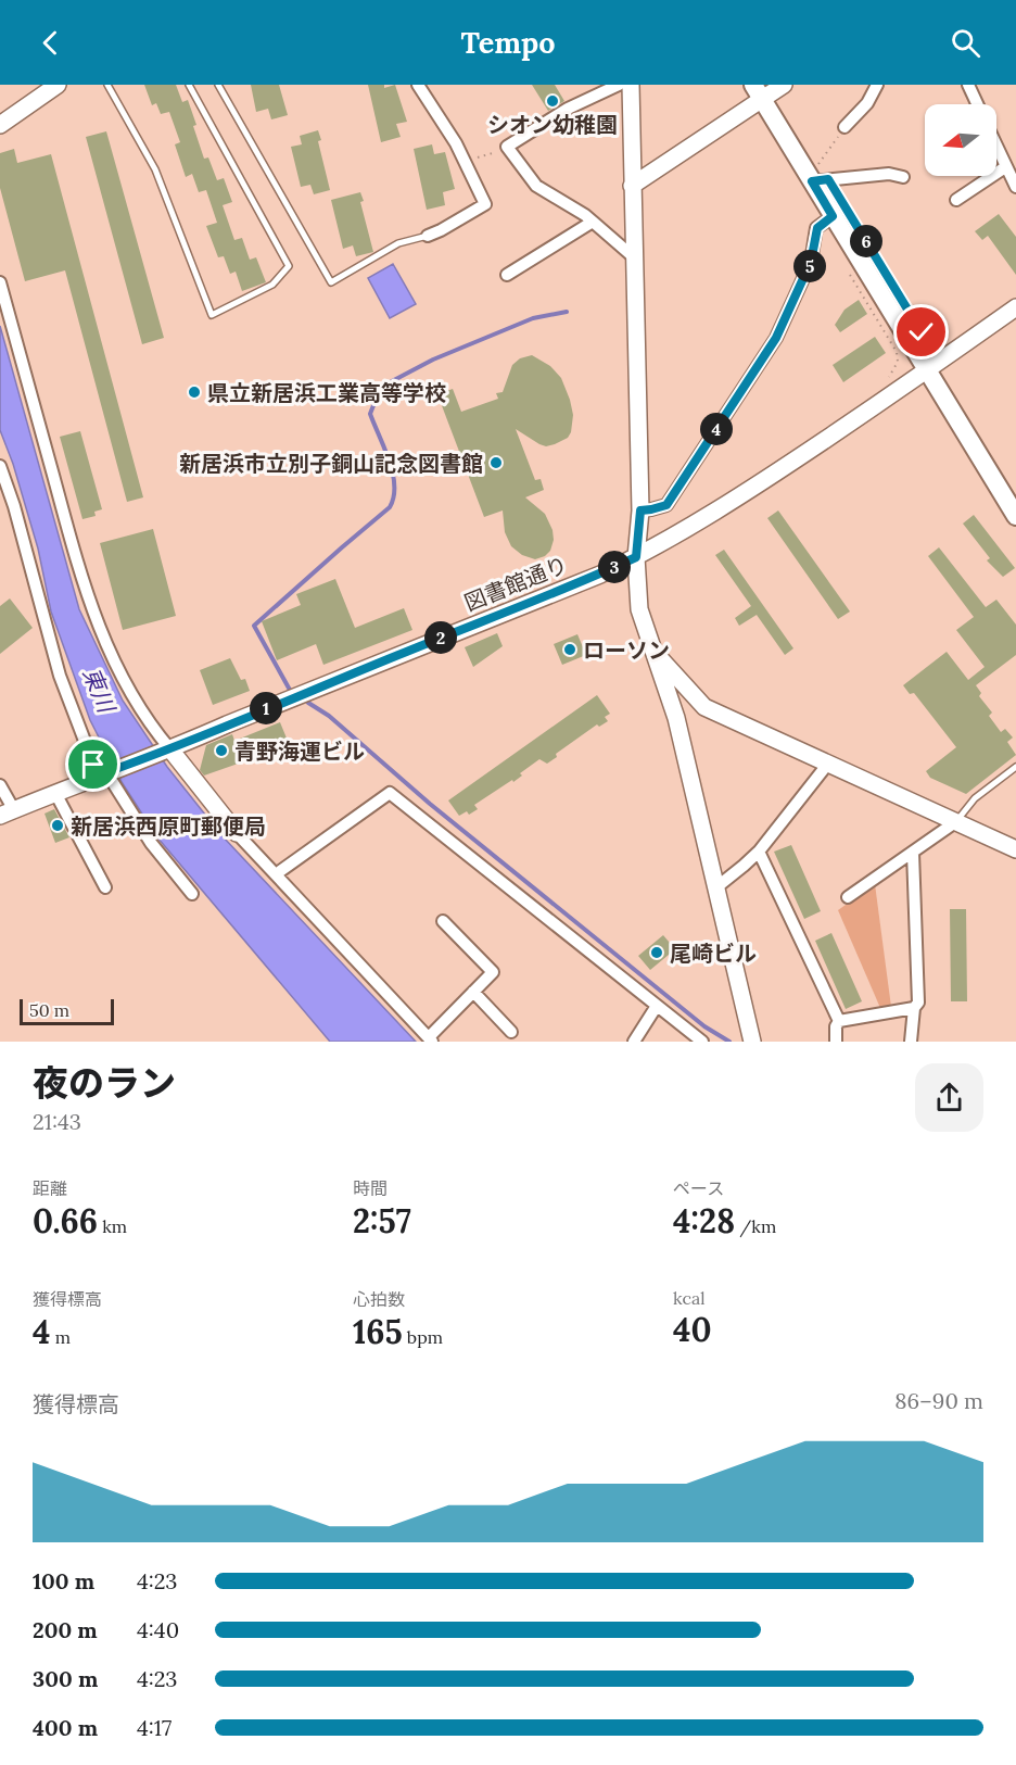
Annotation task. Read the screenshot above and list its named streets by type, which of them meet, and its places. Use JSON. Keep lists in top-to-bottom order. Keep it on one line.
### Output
{"streets":{"street":["図書館通り"]},"water":["東川"],"places":["シオン幼稚園","県立新居浜工業高等学校","新居浜市立別子銅山記念図書館","ローソン","青野海運ビル","新居浜西原町郵便局","尾崎ビル"],"scale_bar":"50 m","north":"left","page":{"header":"Tempo","pins":["6","5","4","3","2","1"],"scale":"50 m","heading":["夜のラン","21:43"],"stats":[["距離","0.66 km"],["時間","2:57"],["ペース","4:28 /km"],["獲得標高","4 m"],["心拍数","165 bpm"],["kcal","40"]],"chart":["獲得標高","86–90 m"],"list":[{"name":"100 m","note":"4:23"},{"name":"200 m","note":"4:40"},{"name":"300 m","note":"4:23"},{"name":"400 m","note":"4:17"}]}}
